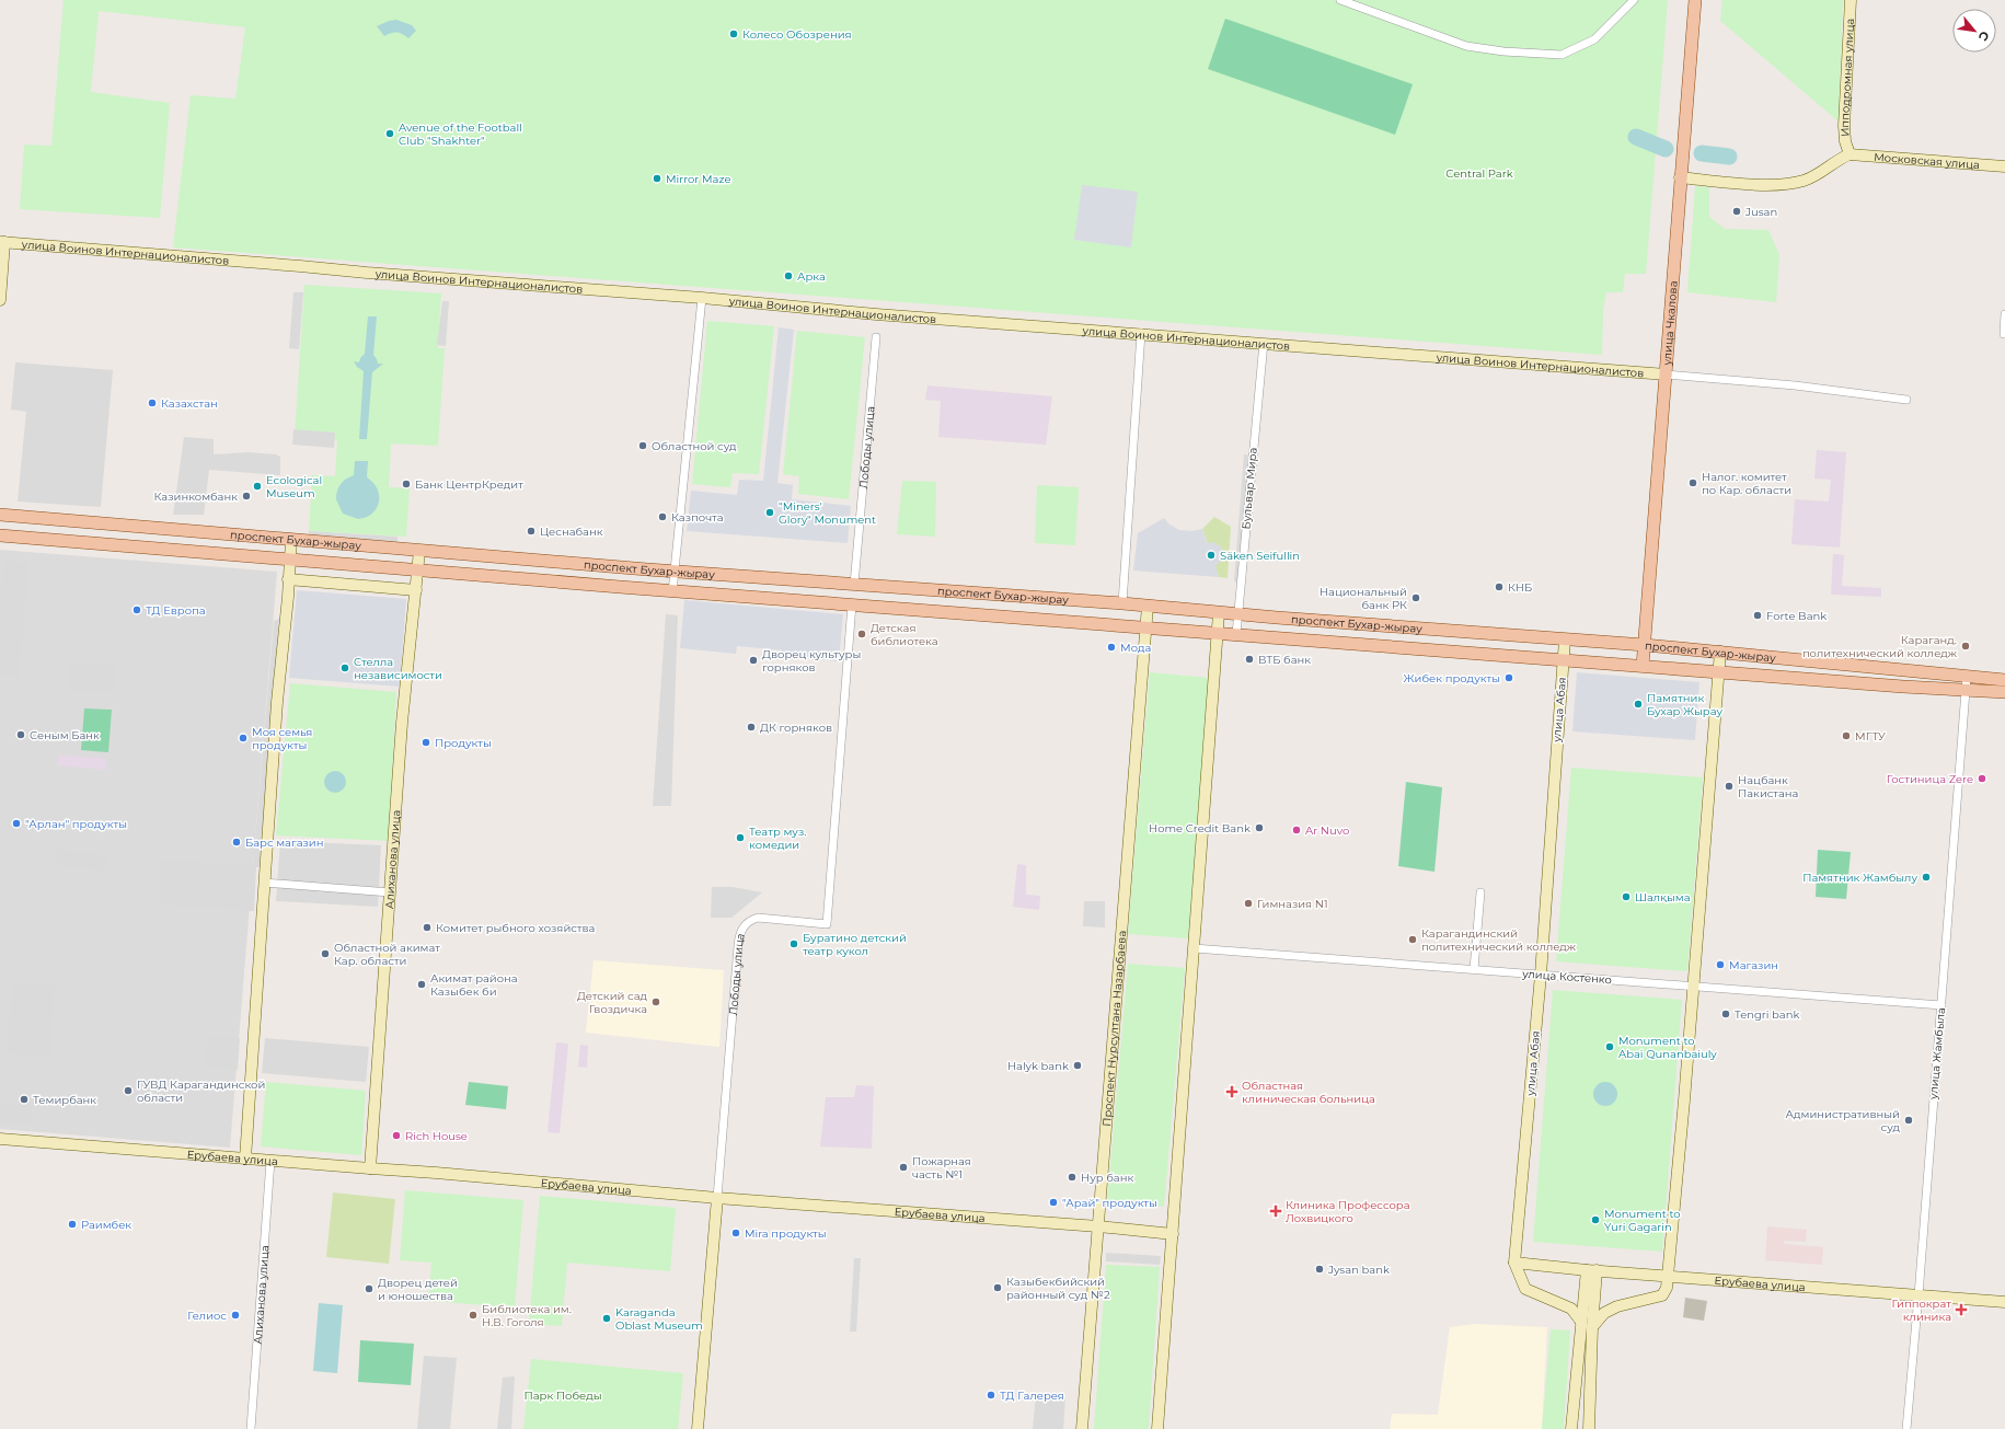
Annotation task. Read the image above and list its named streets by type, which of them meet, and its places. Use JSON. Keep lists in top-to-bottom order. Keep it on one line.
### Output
{"streets":{"main road":["Ипподромная улица","Московская улица","улица Воинов Интернационалистов","улица Чкалова","Лободы улица","проспект Бухар-жырау","улица Абая","Алиханова улица","Проспект Нурсултана Назарбаева","Ерубаева улица"],"street":["Бульвар Мира","улица Костенко","улица Жамбыла"]},"crossings":[["Ипподромная улица","Московская улица"],["улица Воинов Интернационалистов","улица Чкалова"],["улица Воинов Интернационалистов","Бульвар Мира"],["улица Чкалова","проспект Бухар-жырау"],["Лободы улица","проспект Бухар-жырау"],["Лободы улица","Ерубаева улица"],["Бульвар Мира","проспект Бухар-жырау"],["проспект Бухар-жырау","улица Абая"],["проспект Бухар-жырау","Алиханова улица"],["проспект Бухар-жырау","Проспект Нурсултана Назарбаева"],["проспект Бухар-жырау","улица Жамбыла"],["улица Абая","улица Костенко"],["улица Абая","Ерубаева улица"],["Алиханова улица","Ерубаева улица"],["улица Костенко","улица Жамбыла"],["Проспект Нурсултана Назарбаева","Ерубаева улица"],["улица Жамбыла","Ерубаева улица"]],"parks":["Central Park","Парк Победы"],"places":{"other":["Колесо Обозрения","Avenue of the Football Club \"Shakhter\"","Mirror Maze","Jusan","Арка","Казахстан","Областной суд","Налог. комитет по Кар. области","Банк ЦентрКредит","Ecological Museum","Казинкомбанк","\"Miners' Glory\" Monument","Казпочта","Цеснабанк","Säken Seifullin","КНБ","Национальный банк РК","ТД Европа","Forte Bank","Детская библиотека","Караганд. политехнический колледж","Мода","ВТБ банк","Дворец культуры горняков","Стелла независимости","Жибек продукты","Памятник Бухар Жырау","ДК горняков","Сеным Банк","МГТУ","Моя семья продукты","Продукты","Гостиница Zere","Нацбанк Пакистана","\"Арлан\" продукты","Home Credit Bank","Ar Nuvo","Театр муз. комедии","Барс магазин","Памятник Жамбылу","Шалқыма","Гимназия N1","Комитет рыбного хозяйства","Карагандинский политехнический колледж","Буратино детский театр кукол","Областной акимат Кар. области","Магазин","Акимат района Казыбек би","Детский сад Гвоздичка","Tengri bank","Monument to Abai Qunanbaiuly","Halyk bank","ГУВД Карагандинской области","Темирбанк","Административный суд","Rich House","Пожарная часть №1","Нур банк","\"Арай\" продукты","Monument to Yuri Gagarin","Раимбек","Mira продукты","Jysan bank","Казыбекбийский районный суд №2","Дворец детей и юношества","Гелиос","Библиотека им. Н.В. Гоголя","Karaganda Oblast Museum","ТД Галерея"],"health":["Областная клиническая больница","Клиника Профессора Лохвицкого","Гиппократ клиника"]},"north":"bottom right"}
